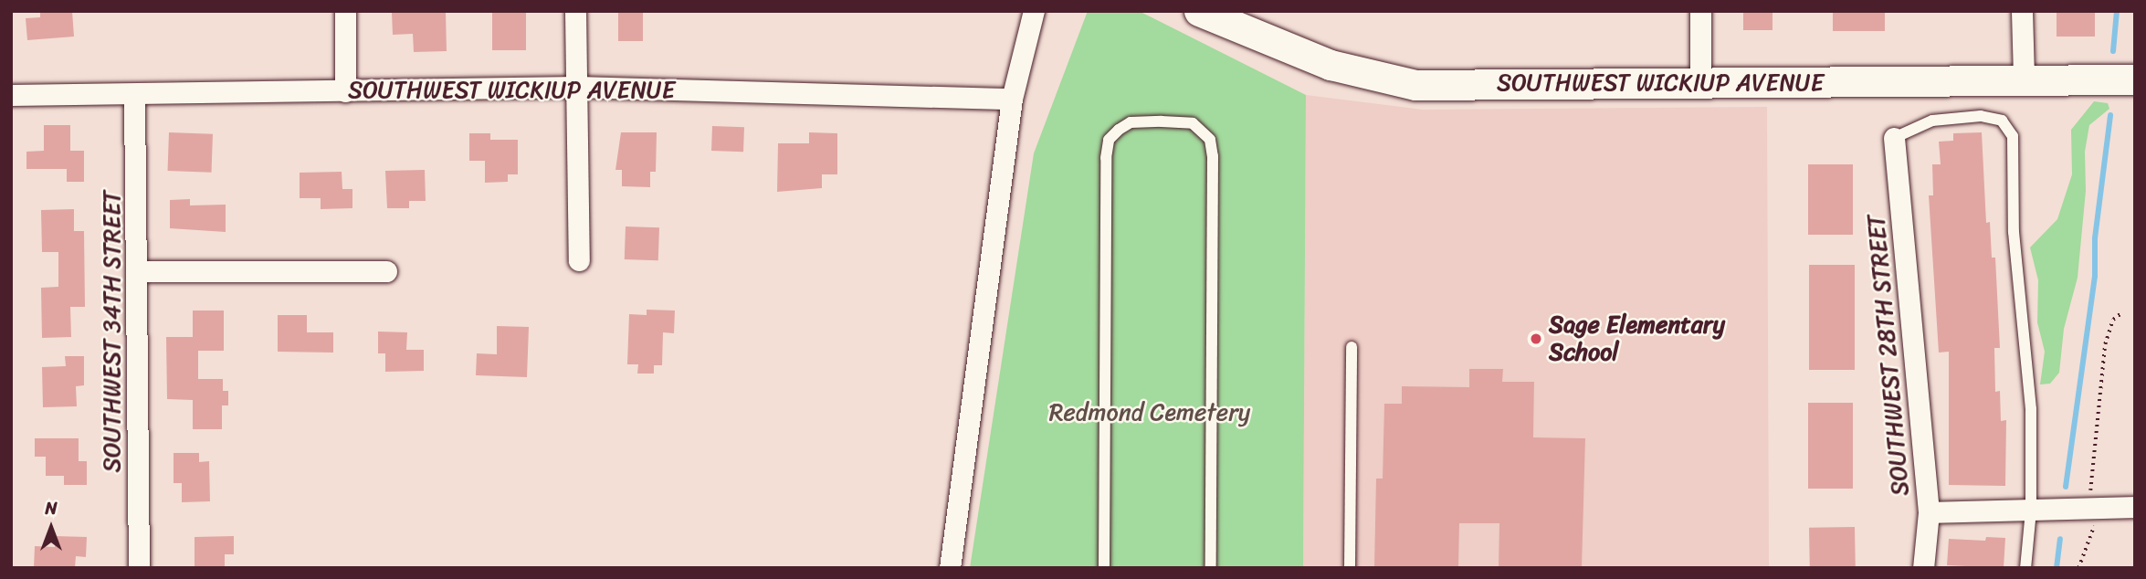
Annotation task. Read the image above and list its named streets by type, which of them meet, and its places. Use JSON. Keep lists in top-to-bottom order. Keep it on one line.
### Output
{"streets":{"street":["SOUTHWEST WICKIUP AVENUE","SOUTHWEST 34TH STREET","SOUTHWEST 28TH STREET"]},"crossings":[["SOUTHWEST WICKIUP AVENUE","SOUTHWEST 34TH STREET"]],"parks":["Redmond Cemetery"],"places":["Sage Elementary School"],"north":"top"}
